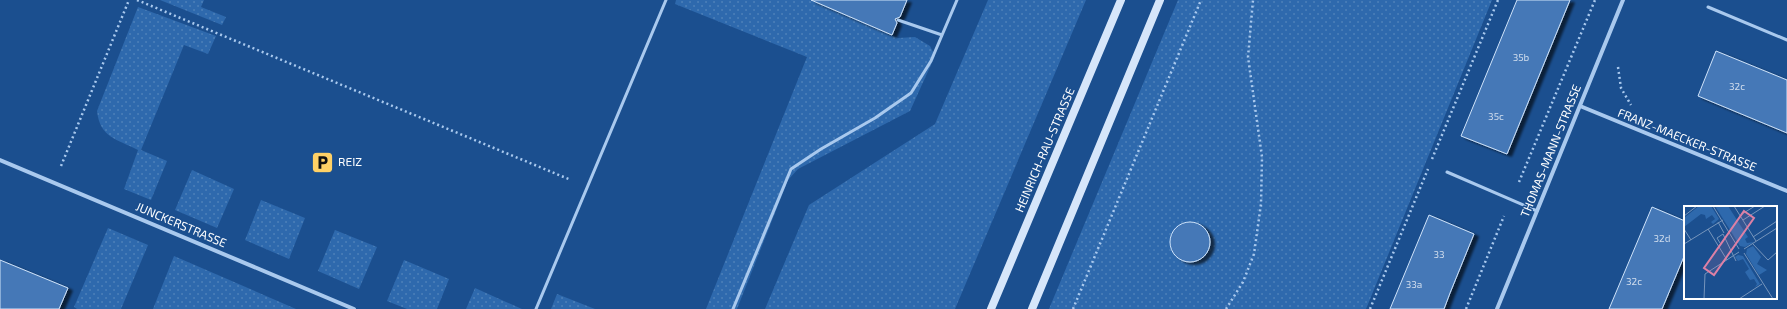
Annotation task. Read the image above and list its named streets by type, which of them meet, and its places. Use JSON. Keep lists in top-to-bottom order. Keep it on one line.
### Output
{"streets":{"main road":["HEINRICH-RAU-STRASSE"],"street":["FRANZ-MAECKER-STRASSE","THOMAS-MANN-STRASSE","JUNCKERSTRASSE"]},"crossings":[["FRANZ-MAECKER-STRASSE","THOMAS-MANN-STRASSE"]],"places":{"parking":["REIZ"]},"house_numbers":["35b","32c","35c","32d","33","32c","33a"]}
